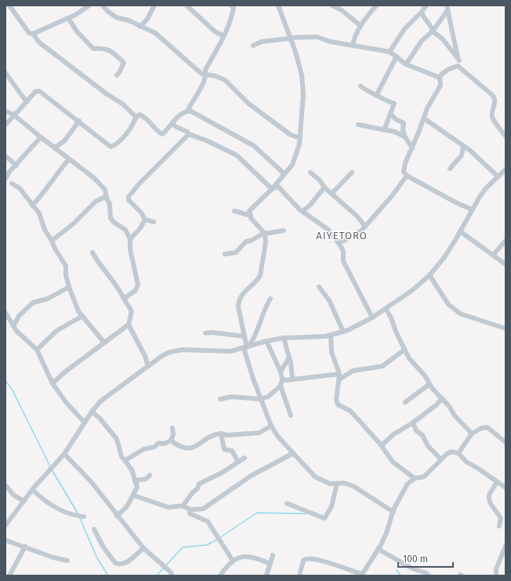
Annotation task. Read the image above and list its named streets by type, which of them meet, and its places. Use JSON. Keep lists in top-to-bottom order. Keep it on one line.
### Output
{"districts":["AIYETORO"],"scale_bar":"100 m"}
